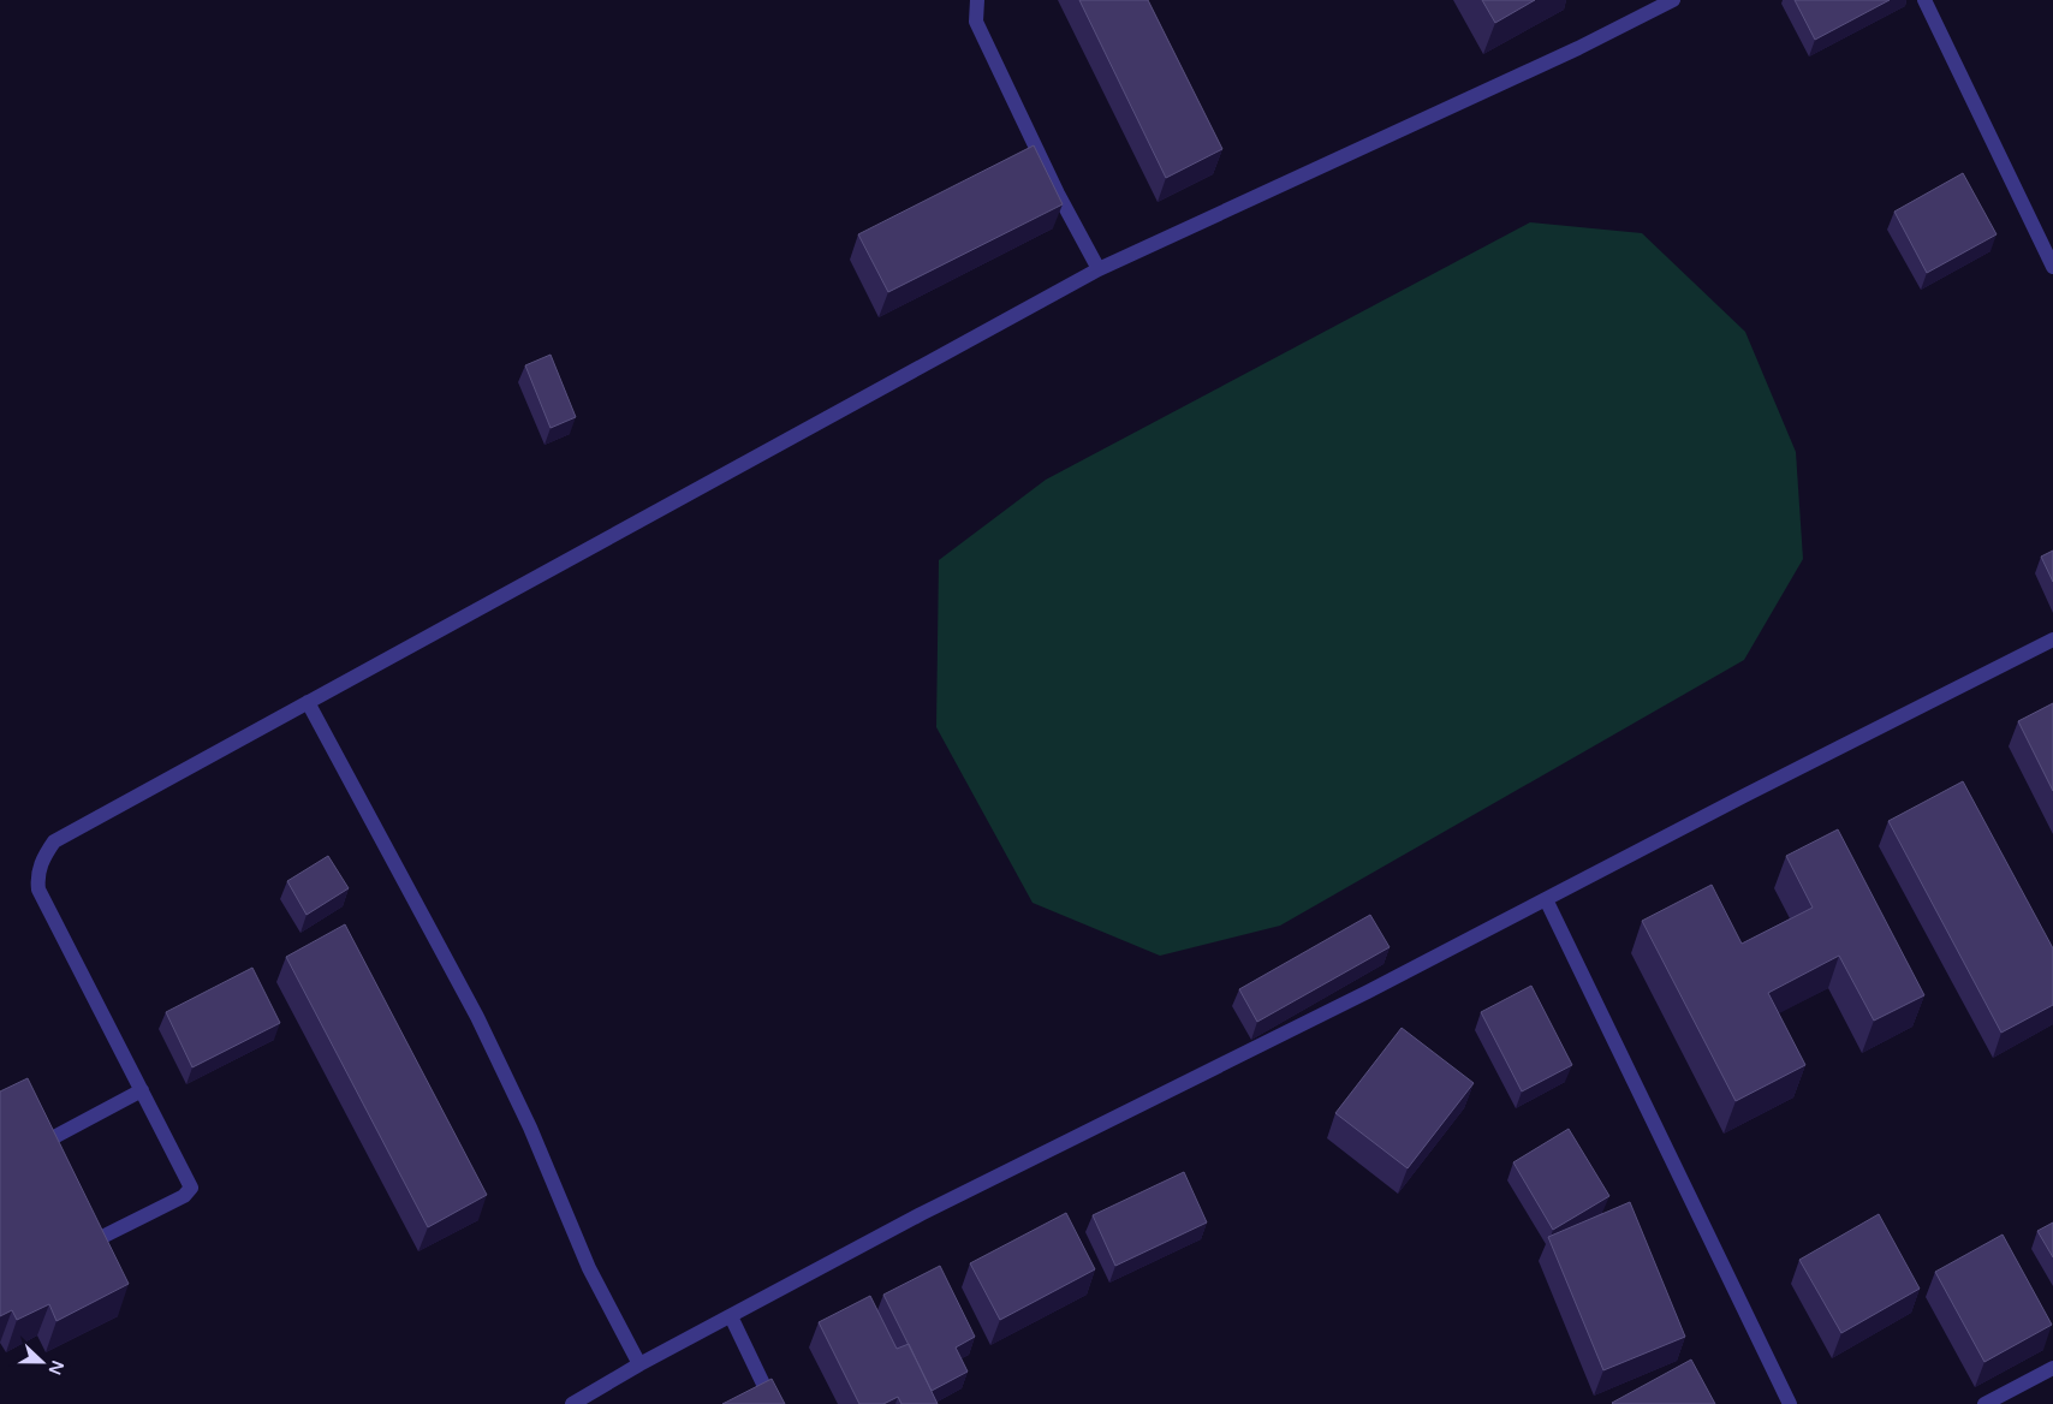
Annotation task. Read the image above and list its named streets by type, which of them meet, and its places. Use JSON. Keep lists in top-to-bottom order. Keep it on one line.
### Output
{"north":"right"}
